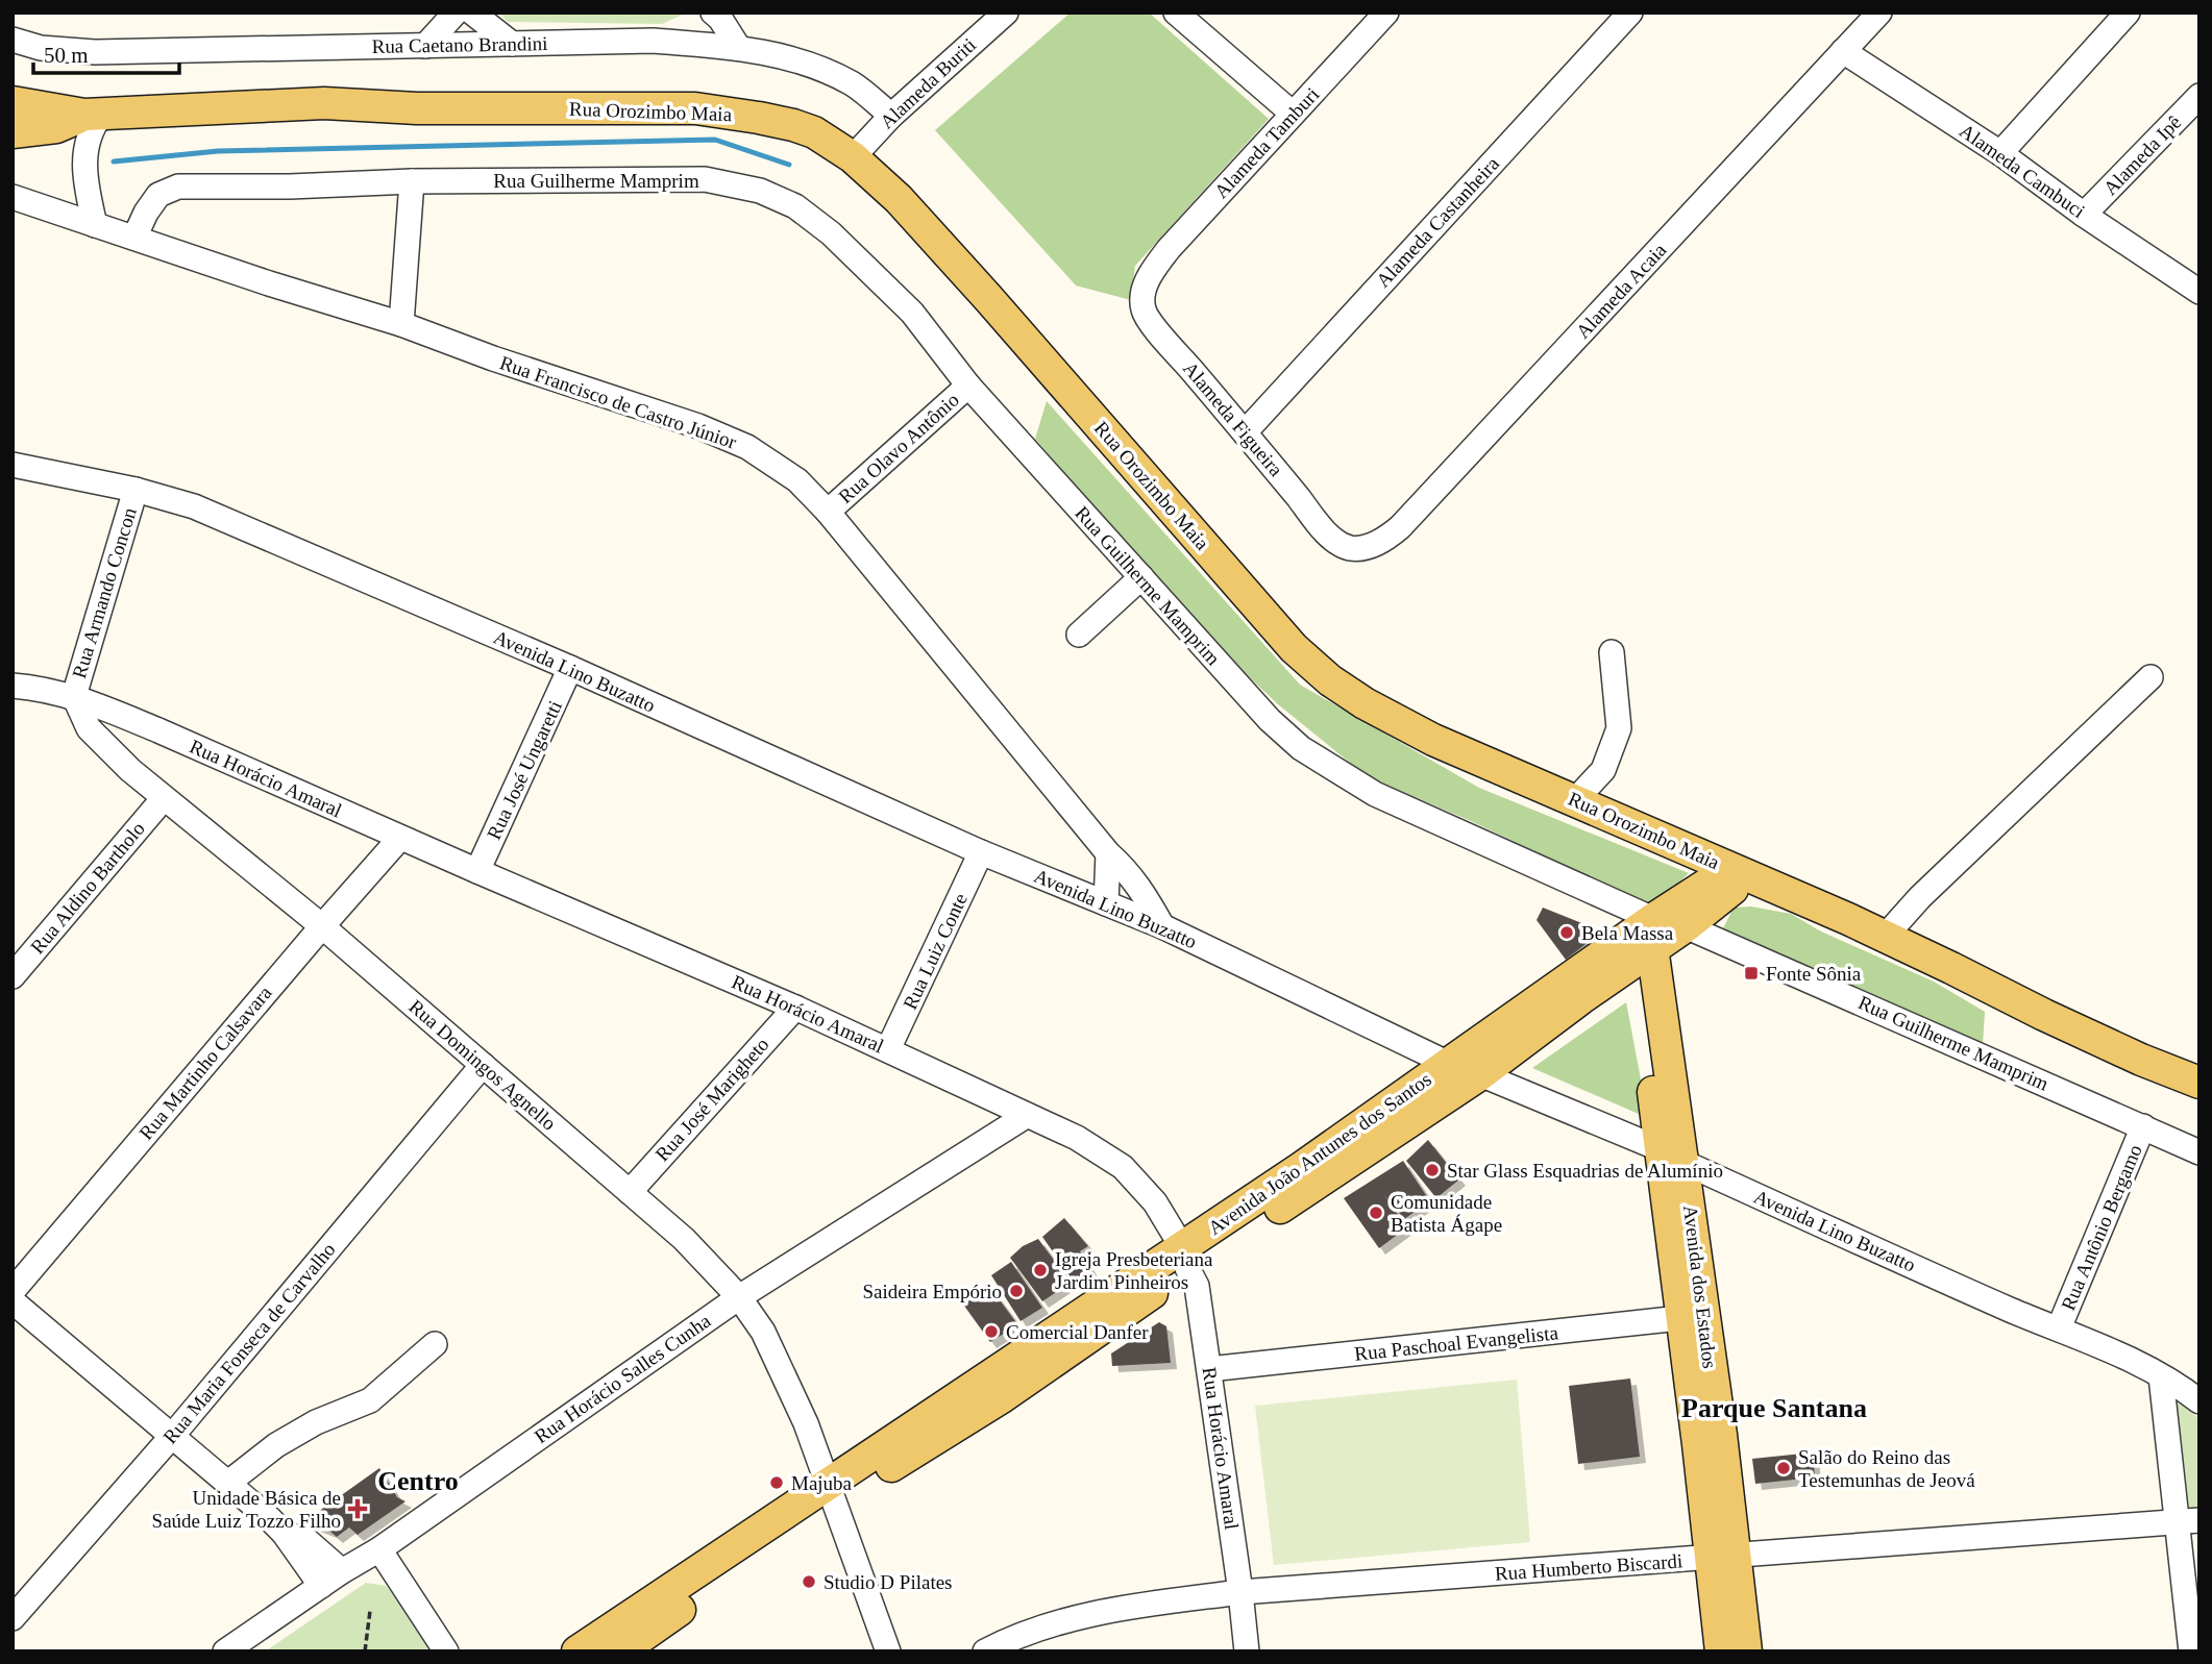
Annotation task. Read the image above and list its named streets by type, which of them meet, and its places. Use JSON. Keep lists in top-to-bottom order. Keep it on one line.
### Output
{"streets":{"main road":["Rua Orozimbo Maia","Avenida João Antunes dos Santos","Avenida dos Estados"],"street":["Rua Caetano Brandini","Alameda Buriti","Alameda Tamburi","Alameda Ipê","Alameda Cambuci","Rua Guilherme Mamprim","Alameda Castanheira","Alameda Acaia","Rua Francisco de Castro Júnior","Alameda Figueira","Rua Olavo Antônio","Rua Armando Concon","Avenida Lino Buzatto","Rua José Ungaretti","Rua Horácio Amaral","Rua Aldino Bartholo","Rua Luiz Conte","Rua Martinho Calsavara","Rua Domingos Agnello","Rua José Marigheto","Rua Antônio Bergamo","Rua Maria Fonseca de Carvalho","Rua Paschoal Evangelista","Rua Horácio Salles Cunha","Rua Humberto Biscardi"]},"crossings":[["Rua Caetano Brandini","Alameda Buriti"],["Alameda Buriti","Rua Orozimbo Maia"],["Rua Orozimbo Maia","Avenida João Antunes dos Santos"],["Alameda Tamburi","Alameda Figueira"],["Alameda Ipê","Alameda Cambuci"],["Alameda Cambuci","Alameda Acaia"],["Rua Guilherme Mamprim","Rua Francisco de Castro Júnior"],["Rua Guilherme Mamprim","Rua Olavo Antônio"],["Rua Guilherme Mamprim","Avenida João Antunes dos Santos"],["Rua Guilherme Mamprim","Rua Antônio Bergamo"],["Rua Guilherme Mamprim","Avenida dos Estados"],["Alameda Castanheira","Alameda Figueira"],["Alameda Acaia","Alameda Figueira"],["Rua Francisco de Castro Júnior","Rua Olavo Antônio"],["Rua Francisco de Castro Júnior","Avenida Lino Buzatto"],["Rua Armando Concon","Avenida Lino Buzatto"],["Rua Armando Concon","Rua Horácio Amaral"],["Rua Armando Concon","Rua Domingos Agnello"],["Avenida Lino Buzatto","Rua José Ungaretti"],["Avenida Lino Buzatto","Rua Luiz Conte"],["Avenida Lino Buzatto","Avenida João Antunes dos Santos"],["Avenida Lino Buzatto","Rua Antônio Bergamo"],["Avenida Lino Buzatto","Avenida dos Estados"],["Rua José Ungaretti","Rua Horácio Amaral"],["Rua Horácio Amaral","Rua Luiz Conte"],["Rua Horácio Amaral","Rua Martinho Calsavara"],["Rua Horácio Amaral","Rua Domingos Agnello"],["Rua Horácio Amaral","Rua José Marigheto"],["Rua Horácio Amaral","Avenida João Antunes dos Santos"],["Rua Horácio Amaral","Rua Paschoal Evangelista"],["Rua Horácio Amaral","Rua Horácio Salles Cunha"],["Rua Horácio Amaral","Rua Humberto Biscardi"],["Rua Aldino Bartholo","Rua Domingos Agnello"],["Rua Martinho Calsavara","Rua Domingos Agnello"],["Rua Domingos Agnello","Rua José Marigheto"],["Rua Domingos Agnello","Avenida João Antunes dos Santos"],["Rua Domingos Agnello","Rua Maria Fonseca de Carvalho"],["Rua Domingos Agnello","Rua Horácio Salles Cunha"],["Avenida João Antunes dos Santos","Avenida dos Estados"],["Avenida dos Estados","Rua Paschoal Evangelista"],["Avenida dos Estados","Rua Humberto Biscardi"]],"districts":["Parque Santana","Centro"],"places":{"other":["Bela Massa","Star Glass Esquadrias de Alumínio","Comunidade Batista Ágape","Igreja Presbeteriana Jardim Pinheiros","Saideira Empório","Comercial Danfer","Salão do Reino das Testemunhas de Jeová","Majuba","Studio D Pilates"],"transit":["Fonte Sônia"],"health":["Unidade Básica de Saúde Luiz Tozzo Filho"]},"scale_bar":"50 m"}
